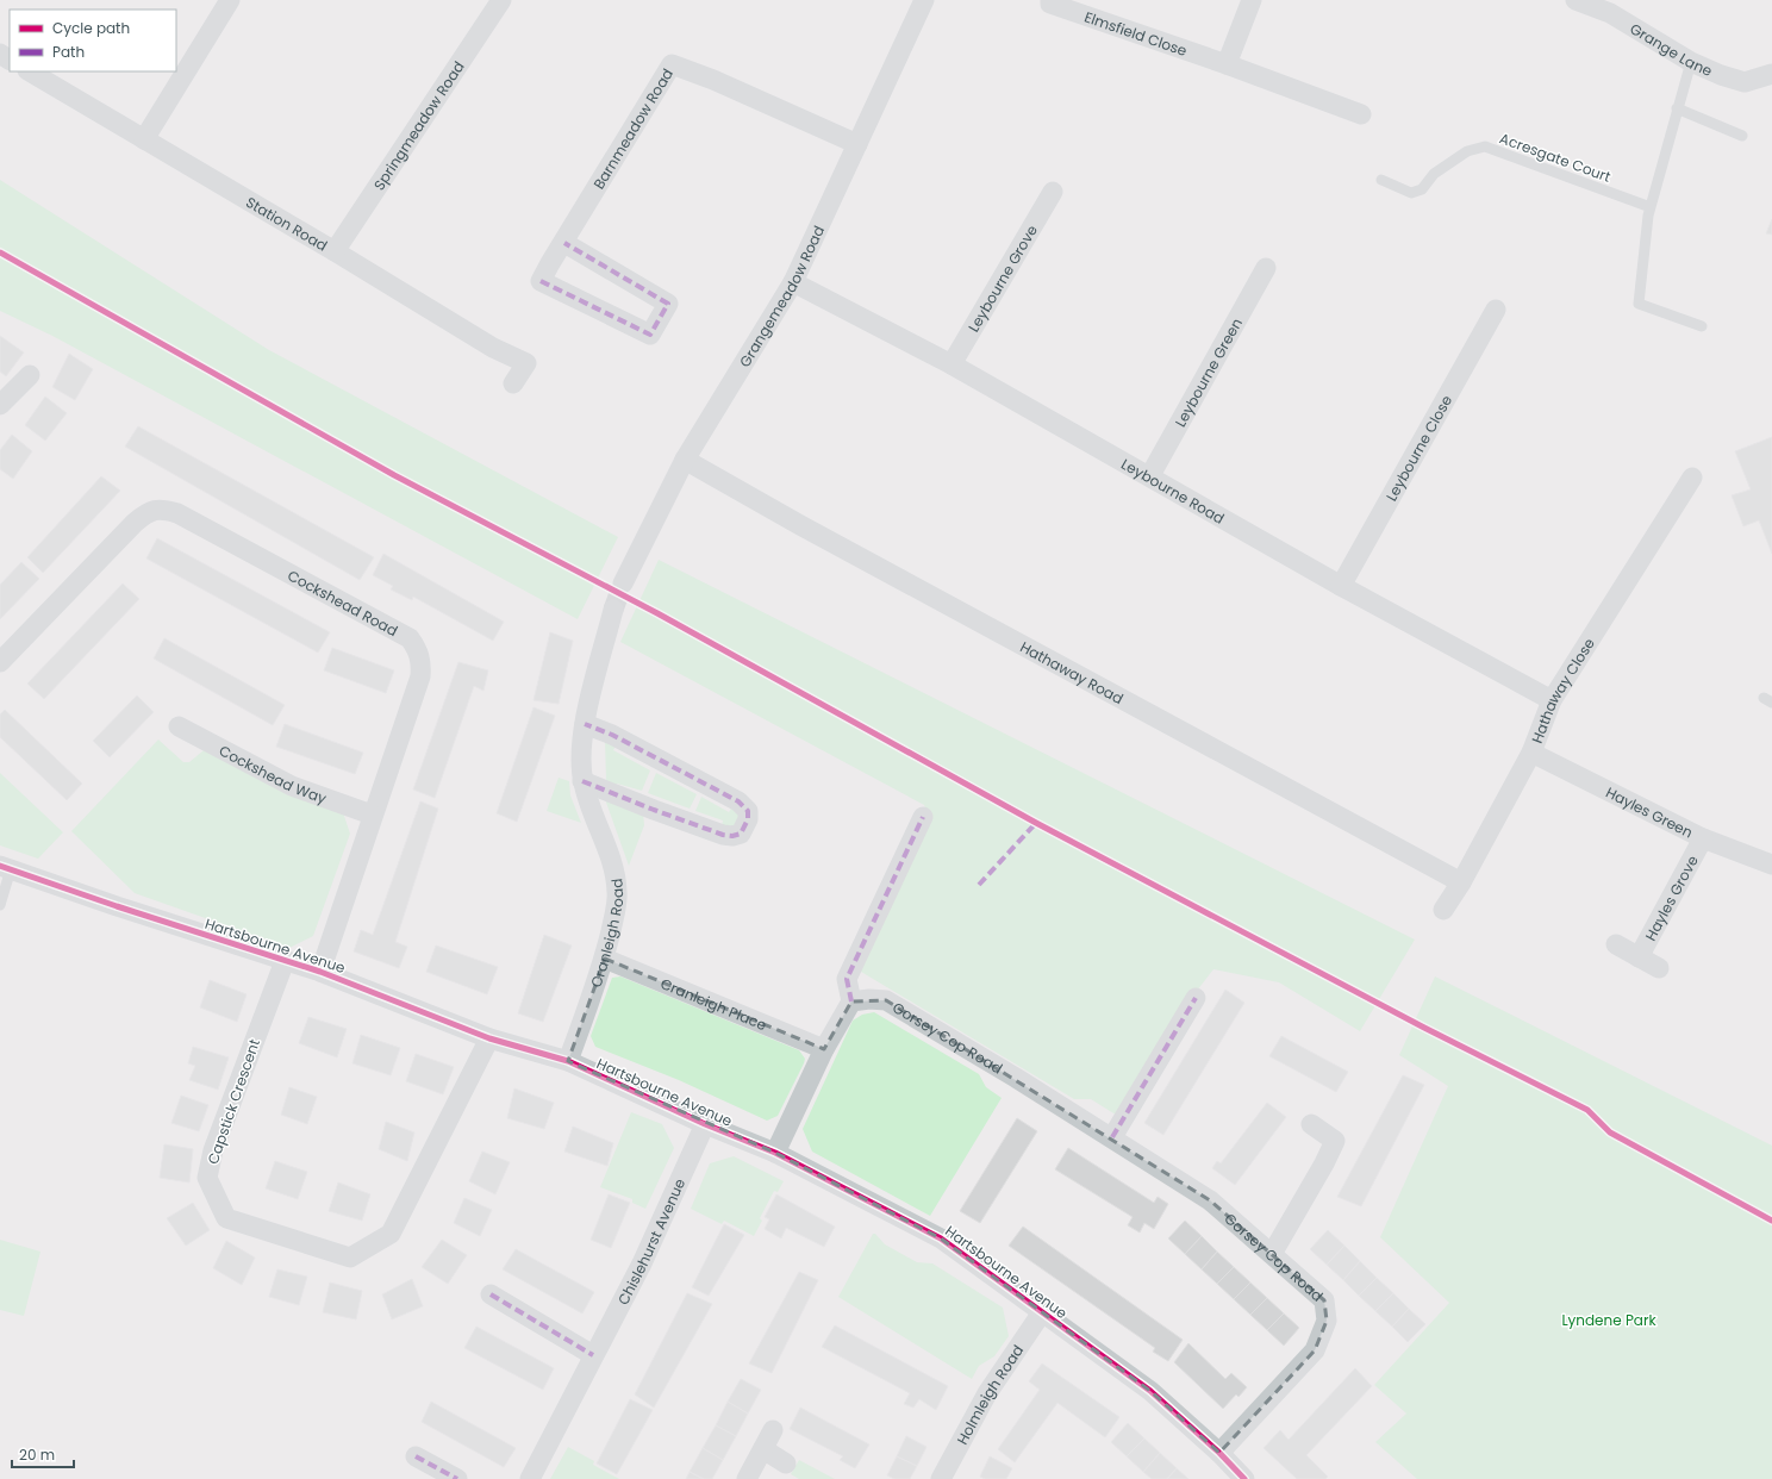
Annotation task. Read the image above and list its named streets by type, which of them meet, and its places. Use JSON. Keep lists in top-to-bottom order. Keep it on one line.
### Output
{"streets":{"street":["Elmsfield Close","Grange Lane","Springmeadow Road","Barnmeadow Road","Station Road","Leybourne Grove","Grangemeadow Road","Leybourne Green","Leybourne Close","Leybourne Road","Cockshead Road","Hathaway Road","Hathaway Close","Cockshead Way","Hayles Green","Hayles Grove","Cranleigh Road","Hartsbourne Avenue","Cranleigh Place","Gorsey Cop Road","Capstick Crescent","Chislehurst Avenue","Holmleigh Road"],"lane":["Acresgate Court"]},"crossings":[["Springmeadow Road","Station Road"],["Barnmeadow Road","Grangemeadow Road"],["Leybourne Grove","Leybourne Road"],["Grangemeadow Road","Leybourne Road"],["Grangemeadow Road","Hathaway Road"],["Leybourne Green","Leybourne Road"],["Leybourne Close","Leybourne Road"],["Leybourne Road","Hathaway Close"],["Cockshead Road","Cockshead Way"],["Cockshead Road","Hartsbourne Avenue"],["Hathaway Road","Hathaway Close"],["Hathaway Close","Hayles Green"],["Hayles Green","Hayles Grove"],["Cranleigh Road","Hartsbourne Avenue"],["Cranleigh Road","Cranleigh Place"],["Hartsbourne Avenue","Gorsey Cop Road"],["Hartsbourne Avenue","Capstick Crescent"],["Hartsbourne Avenue","Chislehurst Avenue"],["Hartsbourne Avenue","Holmleigh Road"]],"parks":["Lyndene Park"],"legend":["Cycle path","Path"],"scale_bar":"20 m"}
